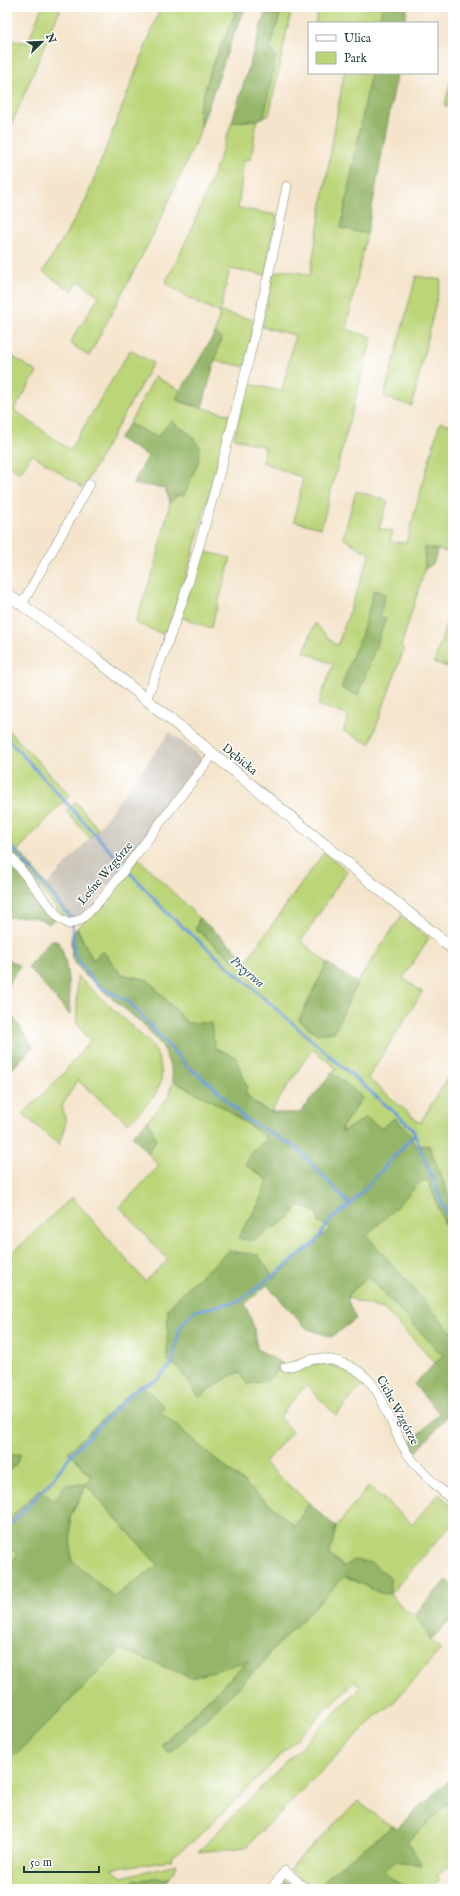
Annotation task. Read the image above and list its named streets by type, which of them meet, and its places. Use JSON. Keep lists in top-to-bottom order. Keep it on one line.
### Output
{"streets":{"street":["Dębicka","Leśne Wzgórze","Ciche Wzgórze"]},"crossings":[["Dębicka","Leśne Wzgórze"]],"water":["Przyrwa"],"legend":["Ulica","Park"],"scale_bar":"50 m","north":"top right"}
